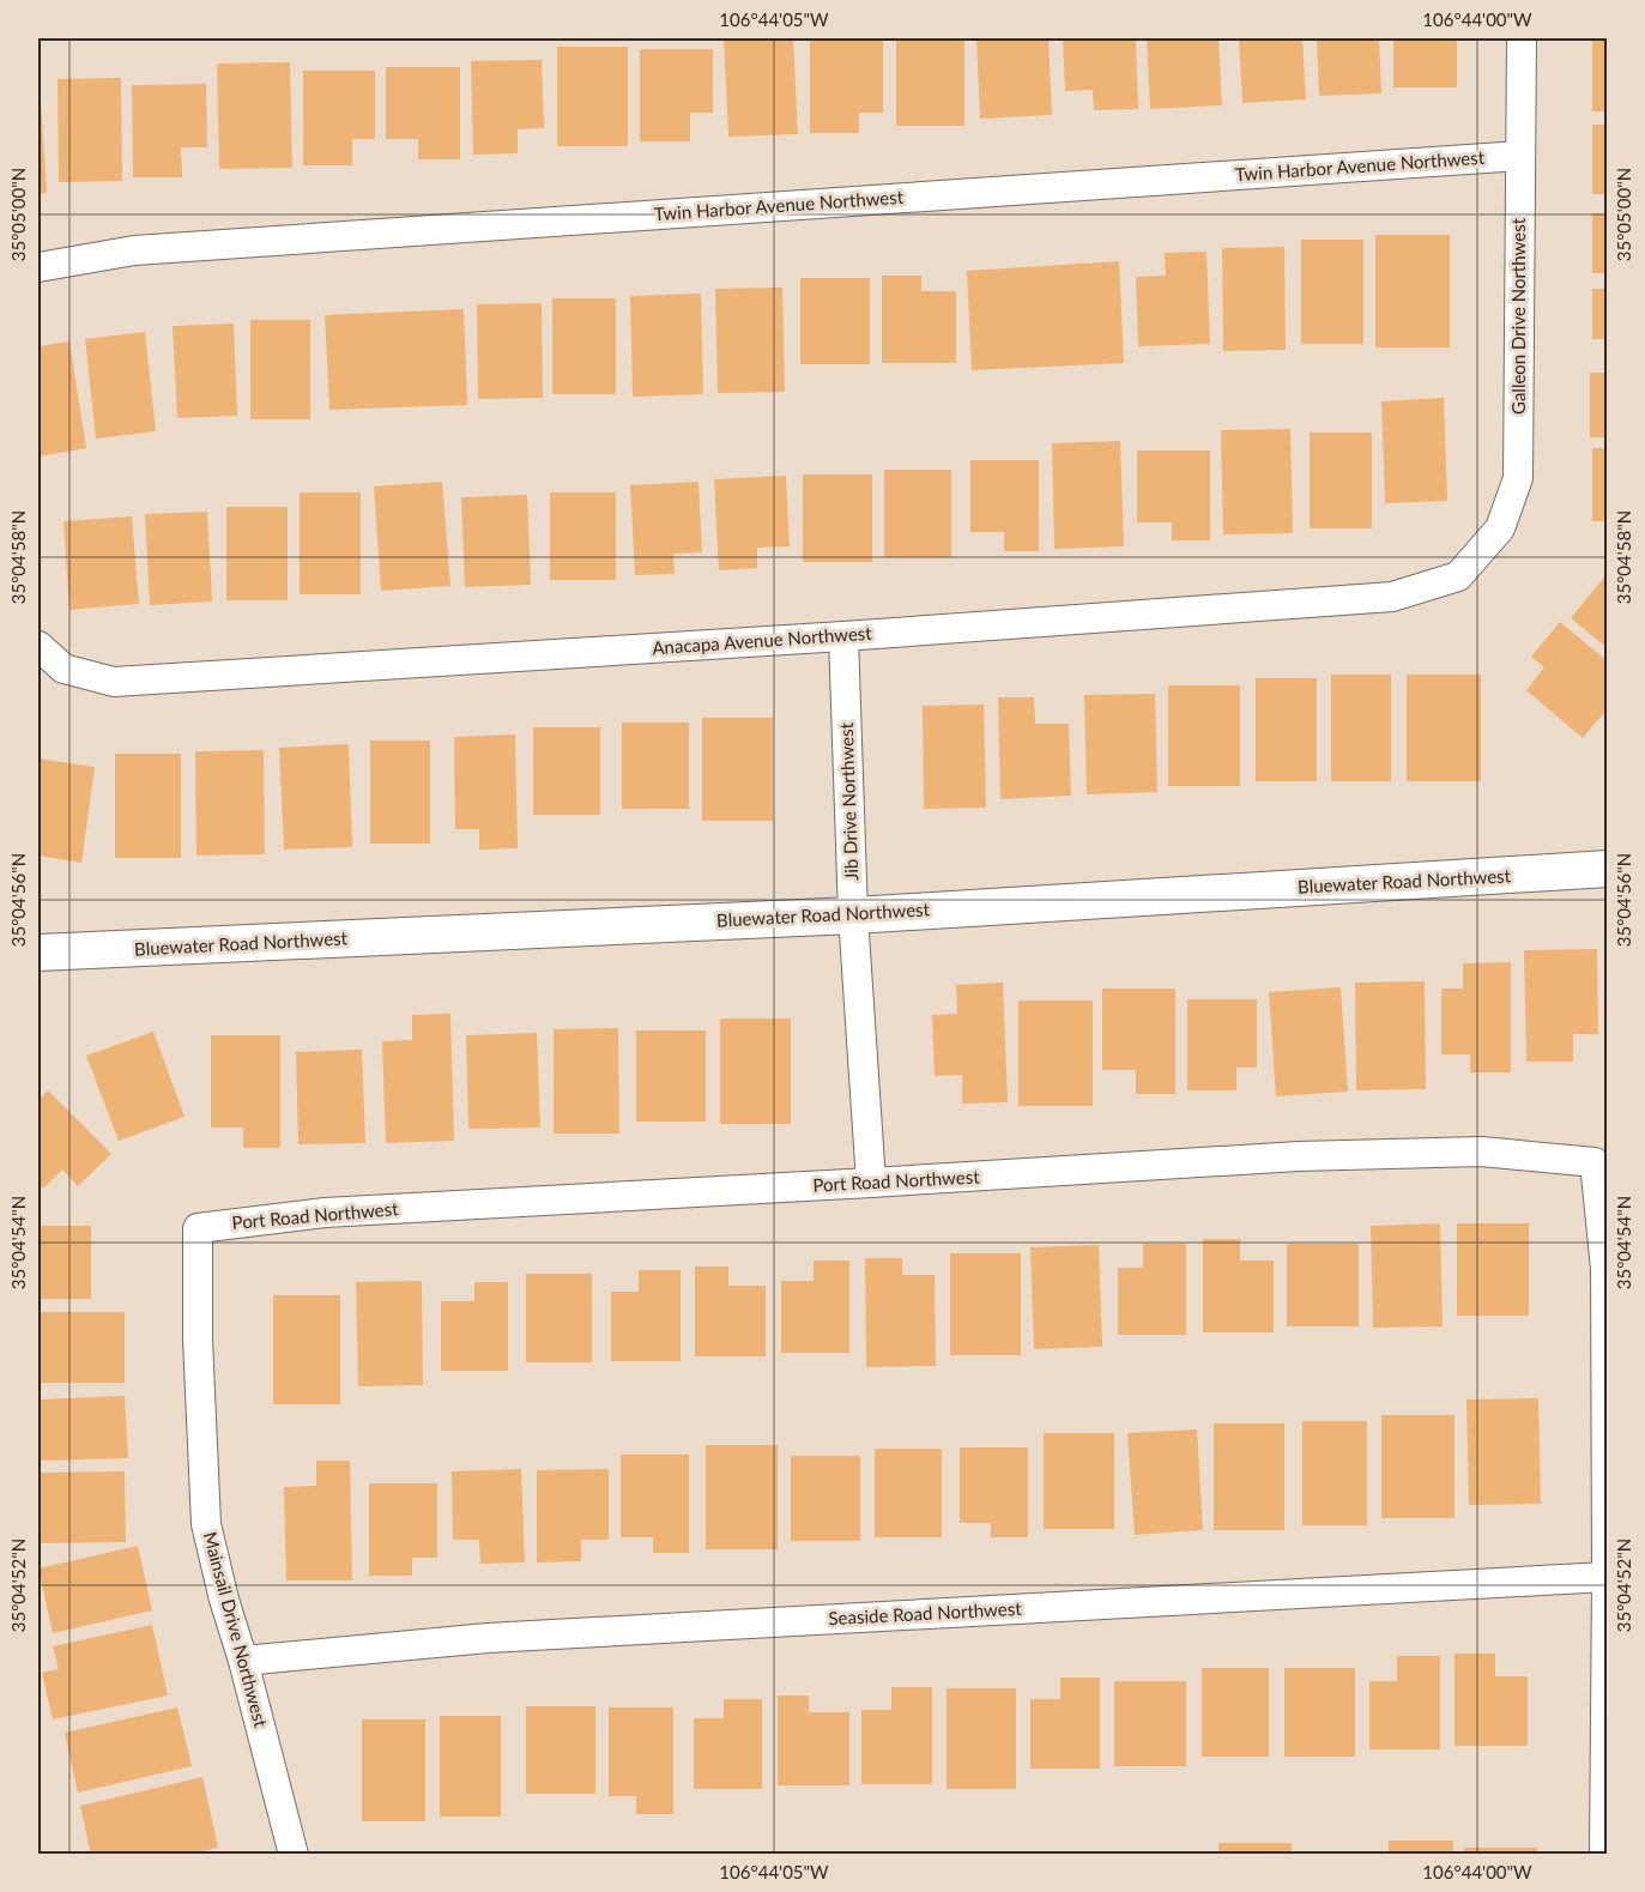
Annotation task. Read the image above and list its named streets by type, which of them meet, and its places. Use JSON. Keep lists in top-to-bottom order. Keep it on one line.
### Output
{"streets":{"street":["Twin Harbor Avenue Northwest","Galleon Drive Northwest","Anacapa Avenue Northwest","Jib Drive Northwest","Bluewater Road Northwest","Port Road Northwest","Seaside Road Northwest","Mainsail Drive Northwest"]},"crossings":[["Twin Harbor Avenue Northwest","Galleon Drive Northwest"],["Galleon Drive Northwest","Anacapa Avenue Northwest"],["Anacapa Avenue Northwest","Jib Drive Northwest"],["Jib Drive Northwest","Bluewater Road Northwest"],["Jib Drive Northwest","Port Road Northwest"],["Port Road Northwest","Seaside Road Northwest"],["Port Road Northwest","Mainsail Drive Northwest"],["Seaside Road Northwest","Mainsail Drive Northwest"]],"coordinates":["106°44'05\"W","106°44'00\"W","35°05'00\"N","35°04'58\"N","35°04'56\"N","35°04'54\"N","35°04'52\"N"]}
